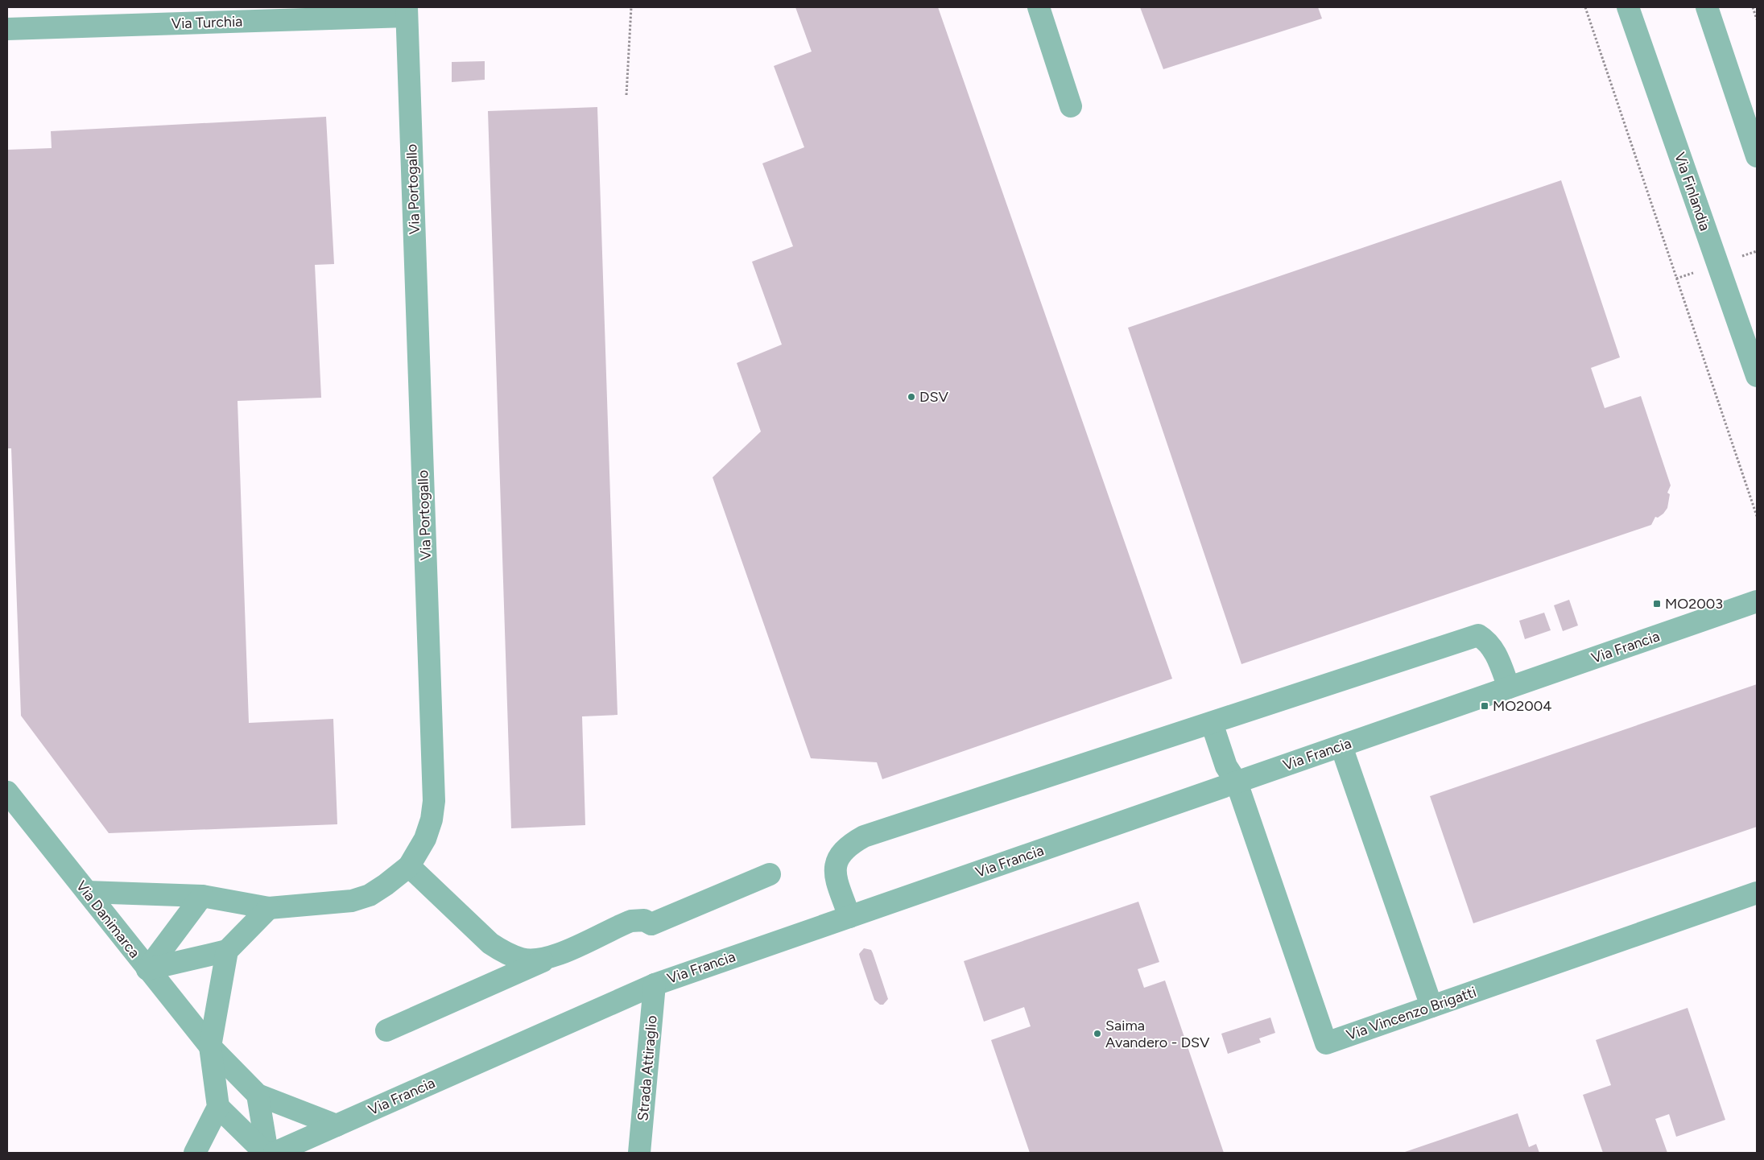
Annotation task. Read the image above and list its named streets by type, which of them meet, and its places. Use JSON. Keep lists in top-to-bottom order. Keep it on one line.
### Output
{"streets":{"street":["Via Turchia","Via Portogallo","Via Finlandia","Via Francia","Via Danimarca","Via Vincenzo Brigatti","Strada Attiraglio"]},"crossings":[["Via Turchia","Via Portogallo"],["Via Portogallo","Via Danimarca"],["Via Francia","Via Danimarca"],["Via Francia","Via Vincenzo Brigatti"],["Via Francia","Strada Attiraglio"]],"places":{"other":["DSV","Saima Avandero - DSV"],"transit":["MO2003","MO2004"]}}
